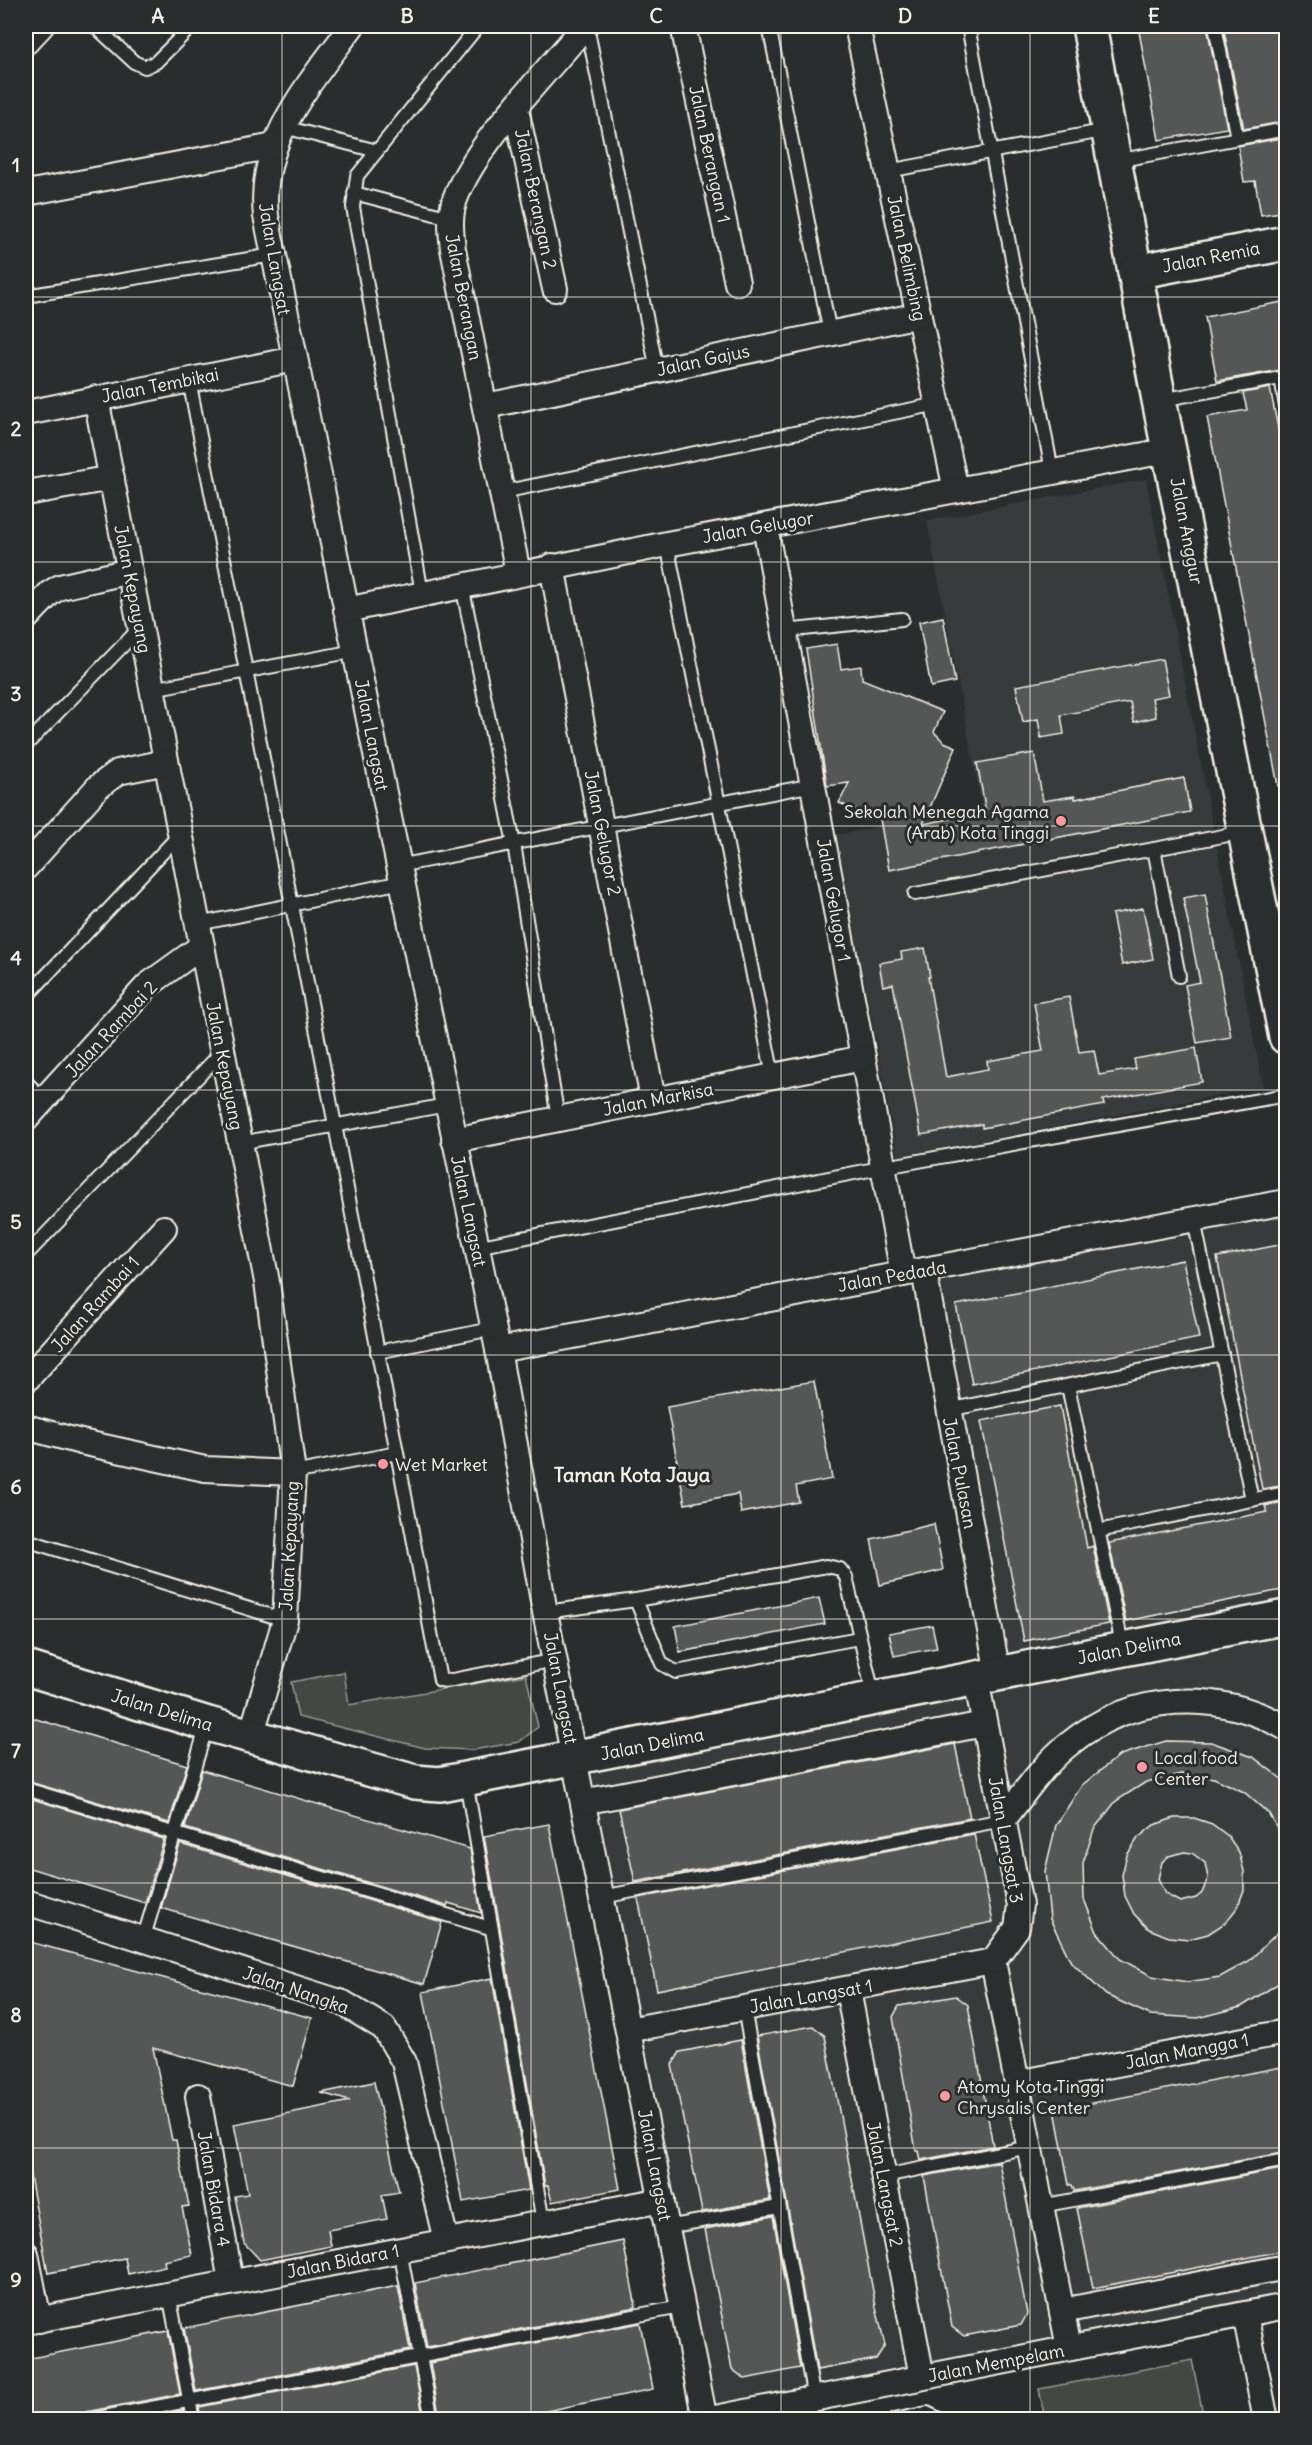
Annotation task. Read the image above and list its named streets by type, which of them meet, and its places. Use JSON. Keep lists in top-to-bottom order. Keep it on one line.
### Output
{"streets":{"street":["Jalan Berangan 1","Jalan Berangan 2","Jalan Remia","Jalan Belimbing","Jalan Langsat","Jalan Berangan","Jalan Gajus","Jalan Tembikai","Jalan Gelugor","Jalan Anggur","Jalan Kepayang","Jalan Gelugor 2","Jalan Gelugor 1","Jalan Rambai 2","Jalan Markisa","Jalan Pedada","Jalan Rambai 1","Jalan Pulasan","Jalan Delima","Jalan Langsat 3","Jalan Nangka","Jalan Langsat 1","Jalan Mangga 1","Jalan Langsat 2","Jalan Bidara 4","Jalan Bidara 1","Jalan Mempelam"]},"crossings":[["Jalan Berangan 2","Jalan Berangan"],["Jalan Remia","Jalan Anggur"],["Jalan Belimbing","Jalan Gajus"],["Jalan Belimbing","Jalan Gelugor"],["Jalan Langsat","Jalan Tembikai"],["Jalan Langsat","Jalan Gelugor"],["Jalan Langsat","Jalan Markisa"],["Jalan Langsat","Jalan Pedada"],["Jalan Langsat","Jalan Delima"],["Jalan Langsat","Jalan Langsat 1"],["Jalan Langsat","Jalan Bidara 1"],["Jalan Langsat","Jalan Mempelam"],["Jalan Berangan","Jalan Gajus"],["Jalan Berangan","Jalan Gelugor"],["Jalan Tembikai","Jalan Kepayang"],["Jalan Gelugor","Jalan Anggur"],["Jalan Gelugor","Jalan Gelugor 2"],["Jalan Gelugor","Jalan Gelugor 1"],["Jalan Kepayang","Jalan Rambai 2"],["Jalan Kepayang","Jalan Delima"],["Jalan Gelugor 2","Jalan Markisa"],["Jalan Gelugor 1","Jalan Markisa"],["Jalan Gelugor 1","Jalan Pedada"],["Jalan Gelugor 1","Jalan Pulasan"],["Jalan Pedada","Jalan Pulasan"],["Jalan Pulasan","Jalan Delima"],["Jalan Pulasan","Jalan Langsat 3"],["Jalan Delima","Jalan Langsat 3"],["Jalan Langsat 3","Jalan Langsat 1"],["Jalan Nangka","Jalan Bidara 1"],["Jalan Langsat 1","Jalan Langsat 2"],["Jalan Langsat 2","Jalan Mempelam"],["Jalan Bidara 4","Jalan Bidara 1"]],"districts":["Taman Kota Jaya"],"places":["Sekolah Menegah Agama (Arab) Kota Tinggi","Wet Market","Local food Center","Atomy Kota Tinggi Chrysalis Center"],"grid":{"columns":["A","B","C","D","E"],"rows":["1","2","3","4","5","6","7","8","9"]}}
